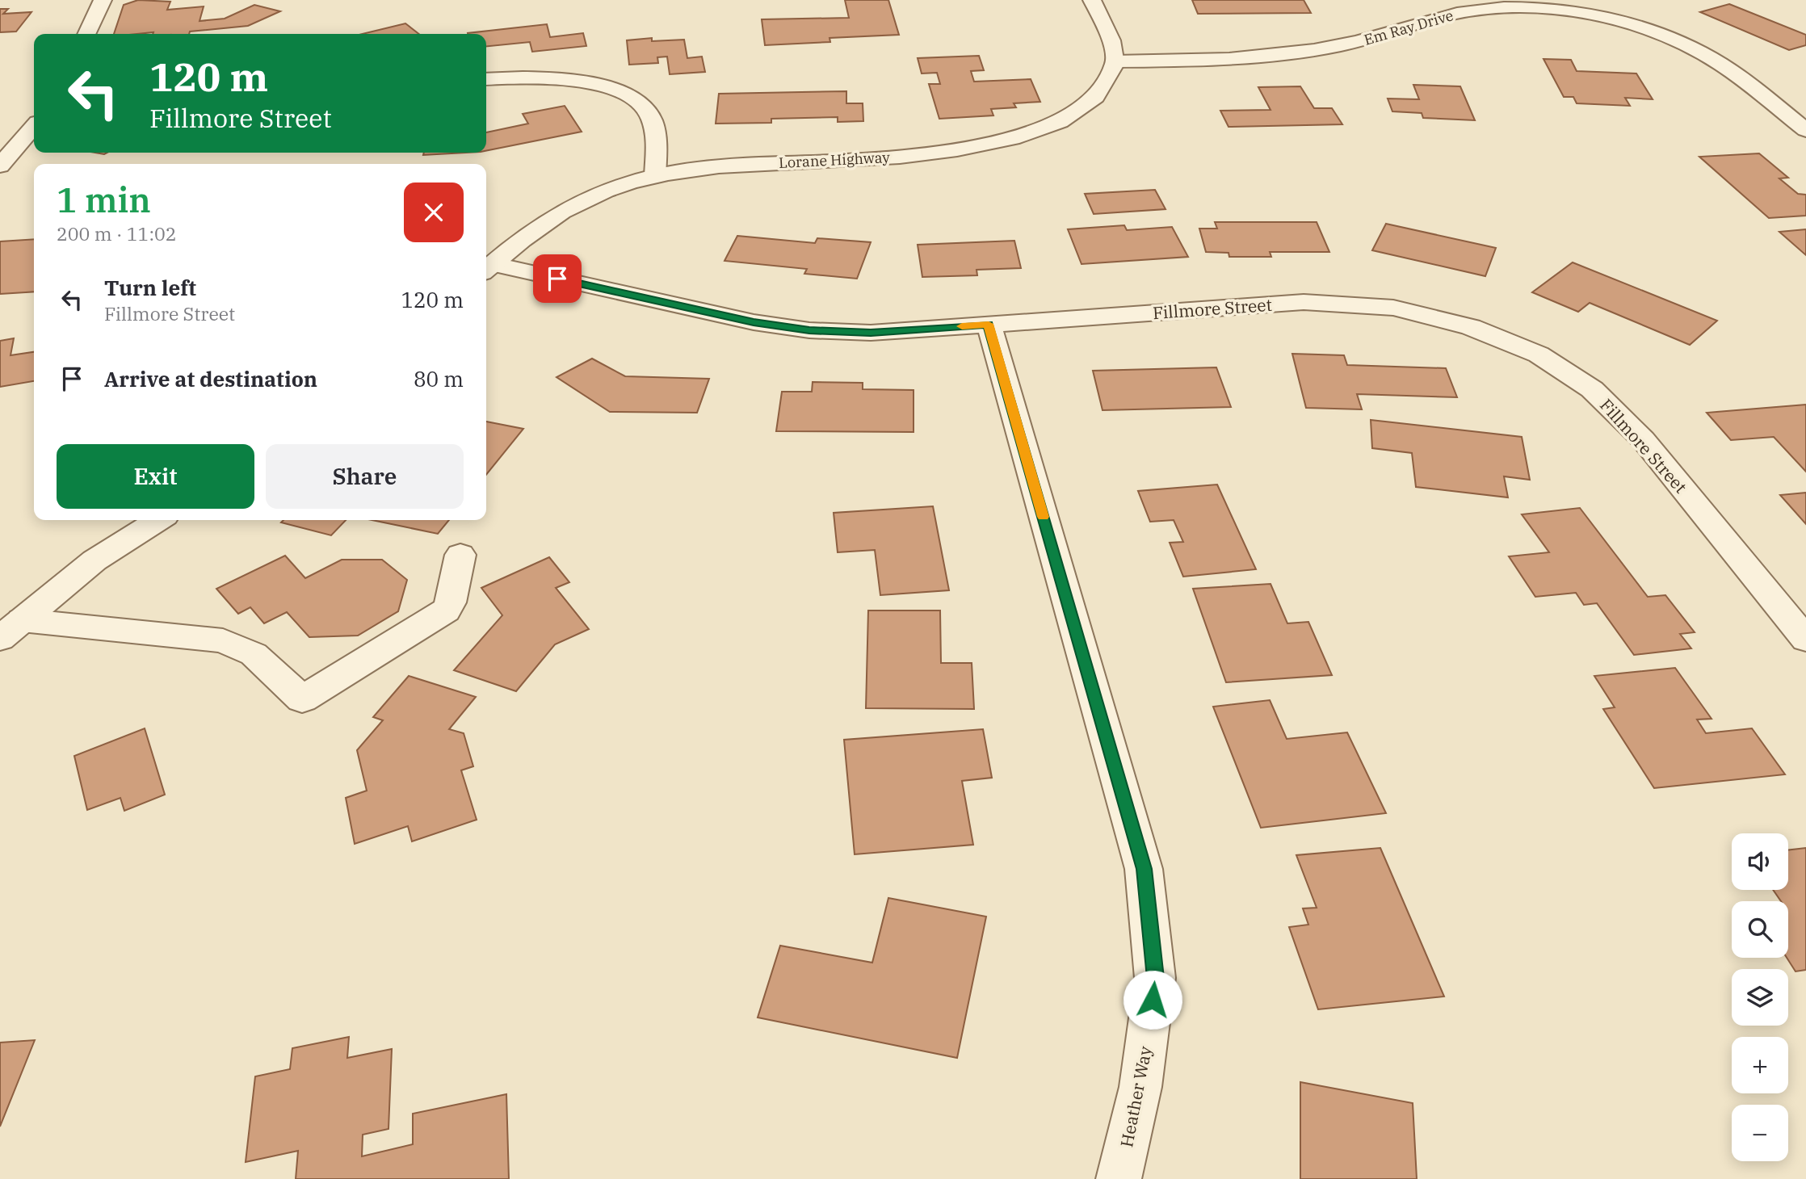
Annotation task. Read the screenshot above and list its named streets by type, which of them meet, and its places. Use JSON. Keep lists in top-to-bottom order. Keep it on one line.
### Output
{"streets":{"street":["Em Ray Drive","Lorane Highway","Fillmore Street","Heather Way"]},"crossings":[["Em Ray Drive","Lorane Highway"],["Lorane Highway","Fillmore Street"],["Fillmore Street","Heather Way"]],"page":{"turn":["120 m","Fillmore Street"],"heading":["1 min","200 m · 11:02"],"list":[{"name":"Turn left","note":"Fillmore Street","value":"120 m"},{"name":"Arrive at destination","value":"80 m"}],"buttons":["Exit","Share"],"map_buttons":["+","−"]}}
